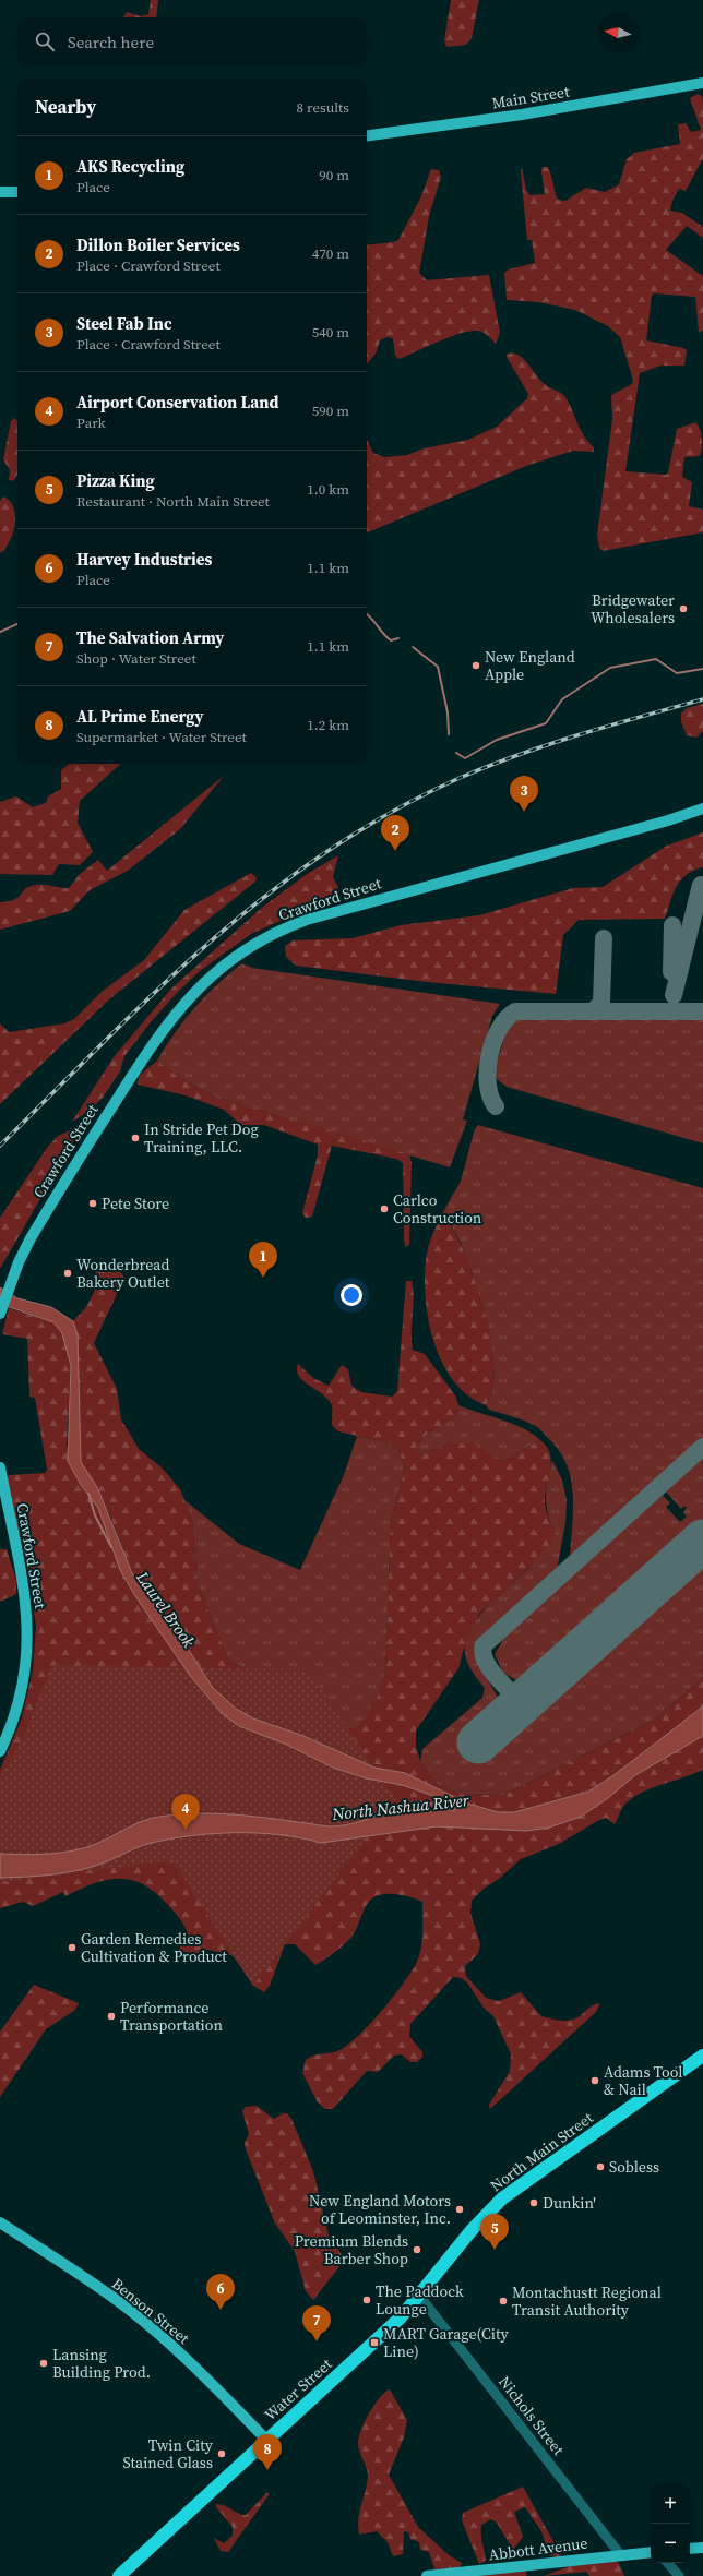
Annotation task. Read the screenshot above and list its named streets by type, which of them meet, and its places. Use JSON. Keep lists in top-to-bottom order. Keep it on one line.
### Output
{"streets":{"highway":["North Main Street","Water Street"],"main road":["Main Street","Crawford Street","Benson Street","Abbott Avenue"],"street":["Nichols Street"]},"crossings":[["North Main Street","Water Street"],["North Main Street","Nichols Street"],["Benson Street","Water Street"],["Water Street","Nichols Street"],["Nichols Street","Abbott Avenue"]],"water":["Laurel Brook","North Nashua River"],"places":{"other":["Bridgewater Wholesalers","New England Apple","In Stride Pet Dog Training, LLC.","Pete Store","Carlco Construction","Wonderbread Bakery Outlet","Garden Remedies Cultivation & Product","Performance Transportation","Adams Tool & Nail","Sobless","Dunkin'","New England Motors of Leominster, Inc.","Premium Blends Barber Shop","The Paddock Lounge","Montachustt Regional Transit Authority","Lansing Building Prod.","Twin City Stained Glass"],"transit":["MART Garage(City Line)"]},"north":"left","page":{"search":"Search here","heading":["Nearby","8 results"],"list":[{"mark":"1","name":"AKS Recycling","note":"Place","value":"90 m"},{"mark":"2","name":"Dillon Boiler Services","note":"Place · Crawford Street","value":"470 m"},{"mark":"3","name":"Steel Fab Inc","note":"Place · Crawford Street","value":"540 m"},{"mark":"4","name":"Airport Conservation Land","note":"Park","value":"590 m"},{"mark":"5","name":"Pizza King","note":"Restaurant · North Main Street","value":"1.0 km"},{"mark":"6","name":"Harvey Industries","note":"Place","value":"1.1 km"},{"mark":"7","name":"The Salvation Army","note":"Shop · Water Street","value":"1.1 km"},{"mark":"8","name":"AL Prime Energy","note":"Supermarket · Water Street","value":"1.2 km"}],"pins":["3","2","1","4","5","6","7","8"],"map_buttons":["+","−"]}}
